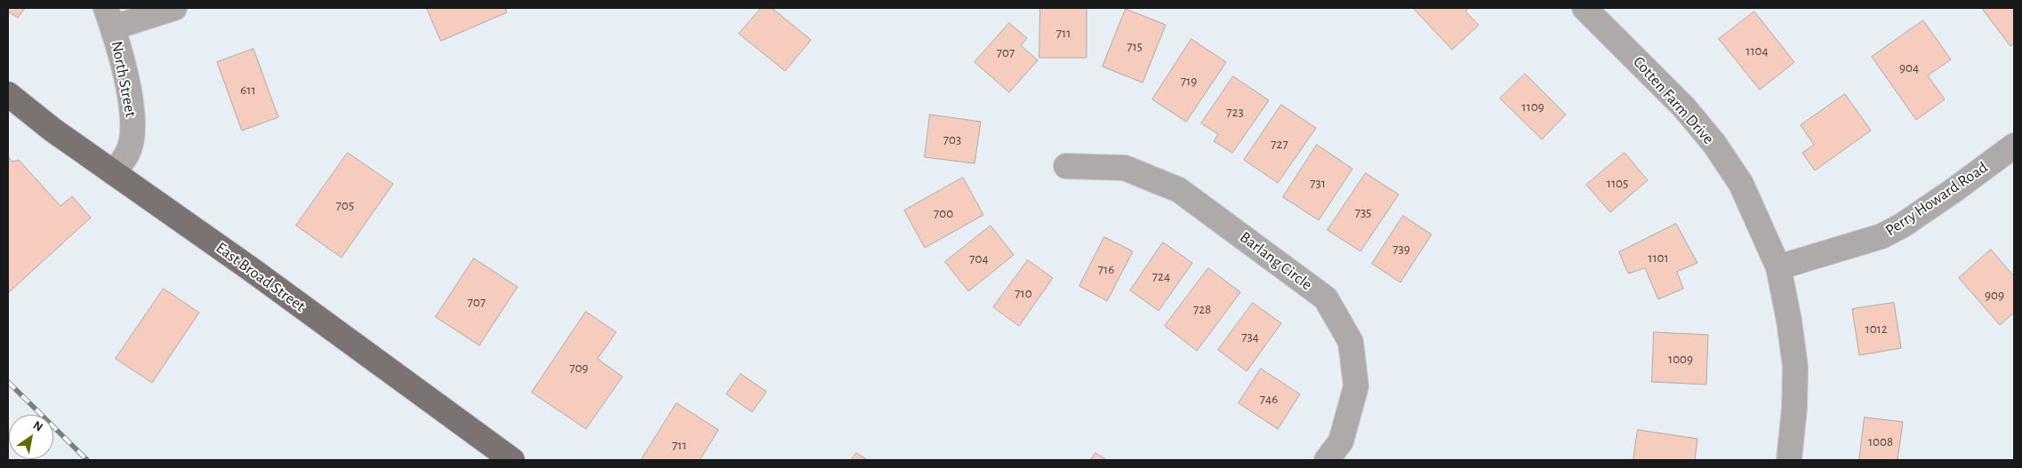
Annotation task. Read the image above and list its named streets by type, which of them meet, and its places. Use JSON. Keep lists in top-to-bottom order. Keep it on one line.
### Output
{"streets":{"main road":["East Broad Street"],"street":["North Street","Cotten Farm Drive","Perry Howard Road","Barlang Circle"]},"crossings":[["North Street","East Broad Street"],["Cotten Farm Drive","Perry Howard Road"]],"house_numbers":["711","715","1104","707","904","719","611","1109","723","703","727","731","1105","705","735","700","739","1101","704","716","724","710","909","707","728","1012","734","1009","709","746","1008","711"],"north":"top right"}
